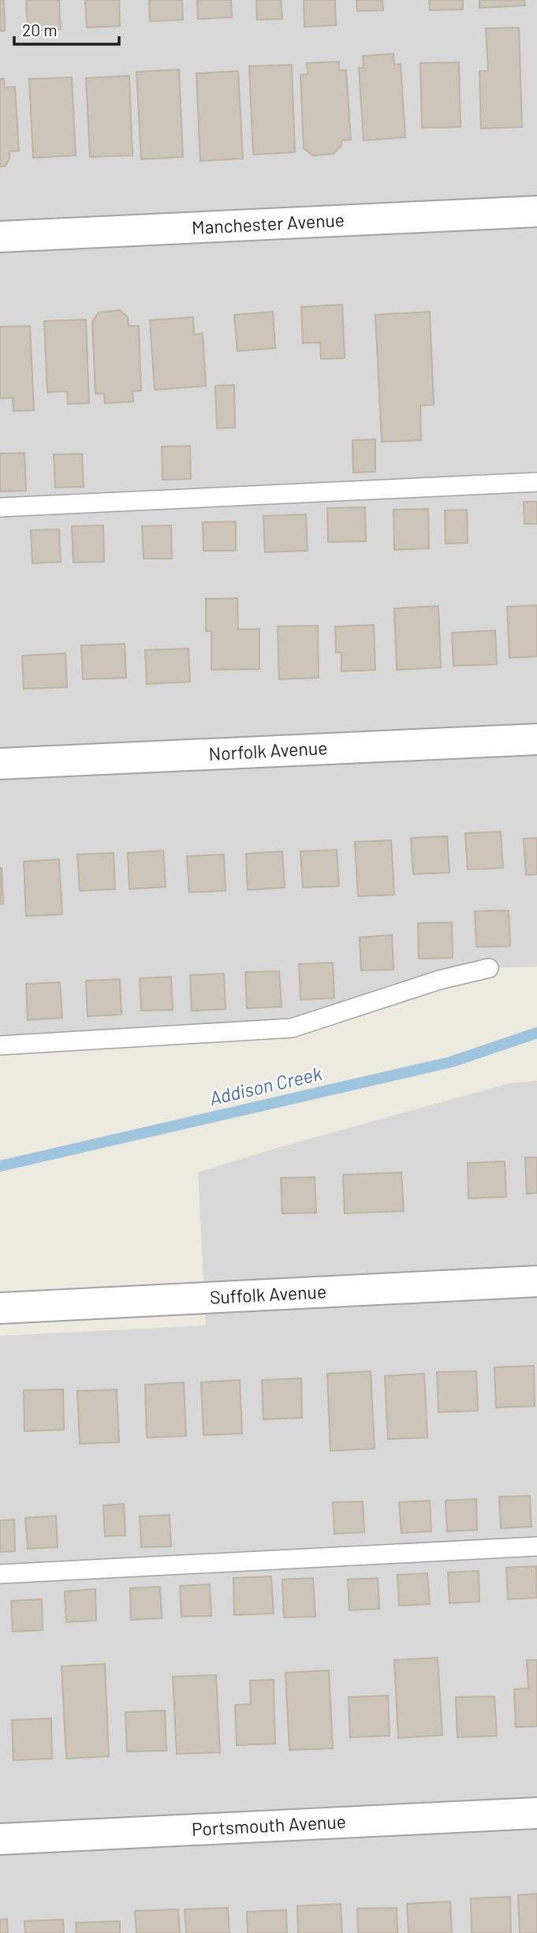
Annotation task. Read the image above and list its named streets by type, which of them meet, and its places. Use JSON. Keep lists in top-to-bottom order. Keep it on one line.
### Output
{"streets":{"street":["Manchester Avenue","Norfolk Avenue","Suffolk Avenue","Portsmouth Avenue"]},"water":["Addison Creek"],"scale_bar":"20 m"}
